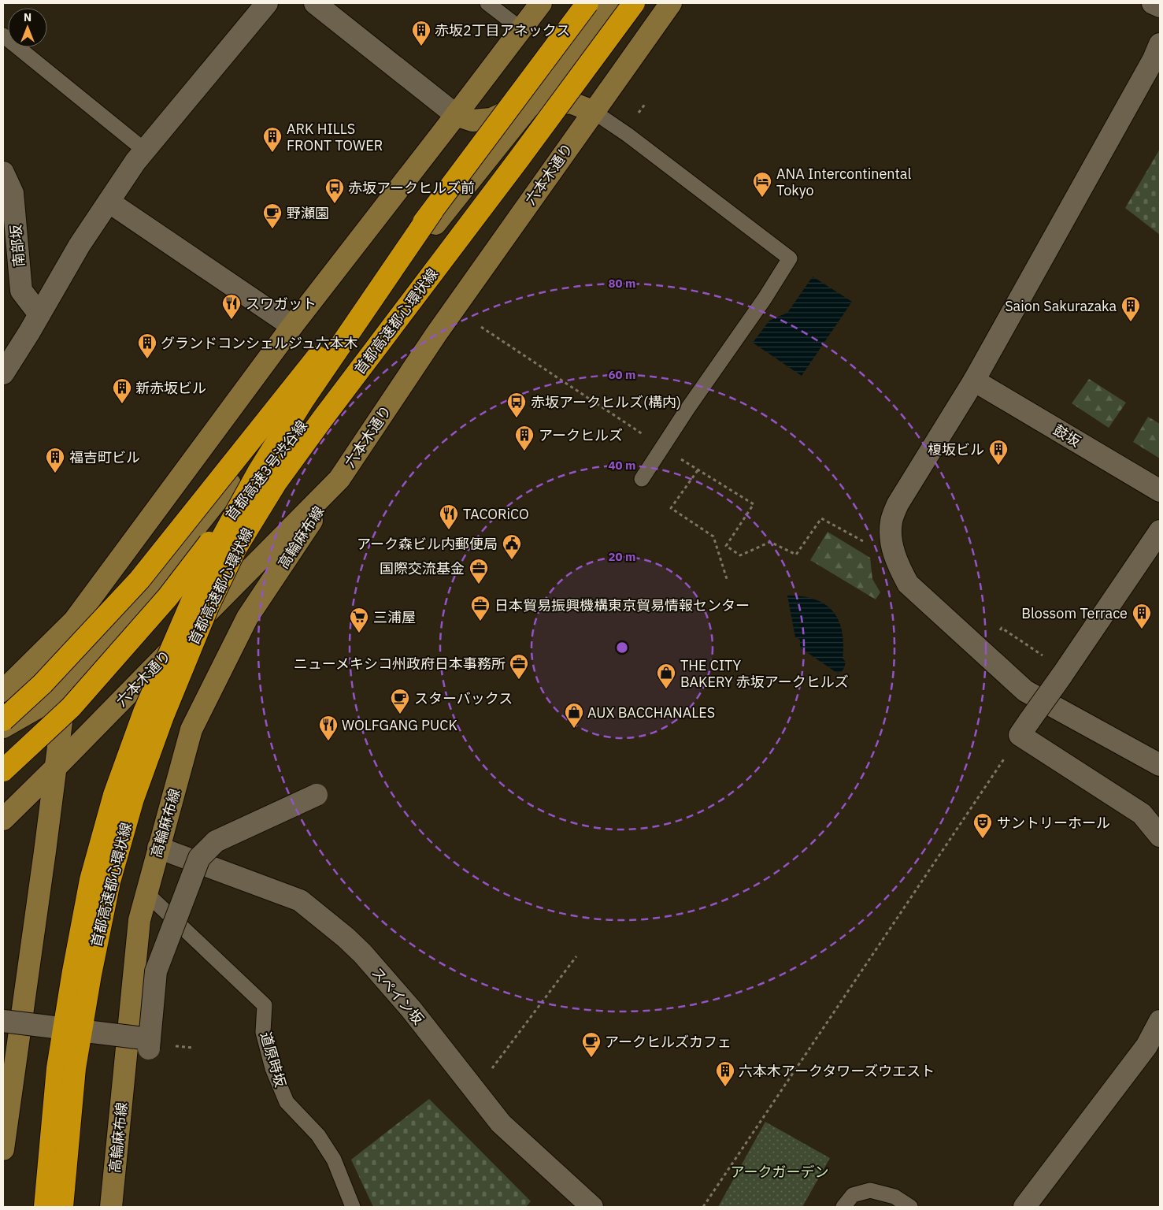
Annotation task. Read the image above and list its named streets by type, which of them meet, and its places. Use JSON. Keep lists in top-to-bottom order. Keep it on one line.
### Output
{"streets":{"highway":["首都高速都心環状線","首都高速3号渋谷線"],"main road":["六本木通り","高輪麻布線"],"street":["南部坂","鼓坂","スペイン坂"],"lane":["道原時坂"]},"crossings":[["六本木通り","高輪麻布線"],["首都高速都心環状線","首都高速3号渋谷線"],["高輪麻布線","スペイン坂"],["高輪麻布線","道原時坂"]],"parks":["アークガーデン"],"places":{"building":["赤坂2丁目アネックス","ARK HILLS FRONT TOWER","Saion Sakurazaka","グランドコンシェルジュ六本木","新赤坂ビル","アークヒルズ","榎坂ビル","福吉町ビル","Blossom Terrace","六本木アークタワーズウエスト"],"hotel":["ANA Intercontinental Tokyo"],"bus stop":["赤坂アークヒルズ前","赤坂アークヒルズ(構内)"],"cafe":["野瀬園","スターバックス","アークヒルズカフェ"],"restaurant":["スワガット","TACORiCO","WOLFGANG PUCK"],"public building":["アーク森ビル内郵便局"],"office":["国際交流基金","日本貿易振興機構東京貿易情報センター","ニューメキシコ州政府日本事務所"],"supermarket":["三浦屋"],"shop":["THE CITY BAKERY 赤坂アークヒルズ","AUX BACCHANALES"],"theatre":["サントリーホール"]},"north":"top","rings":["80 m","60 m","40 m","20 m"]}
